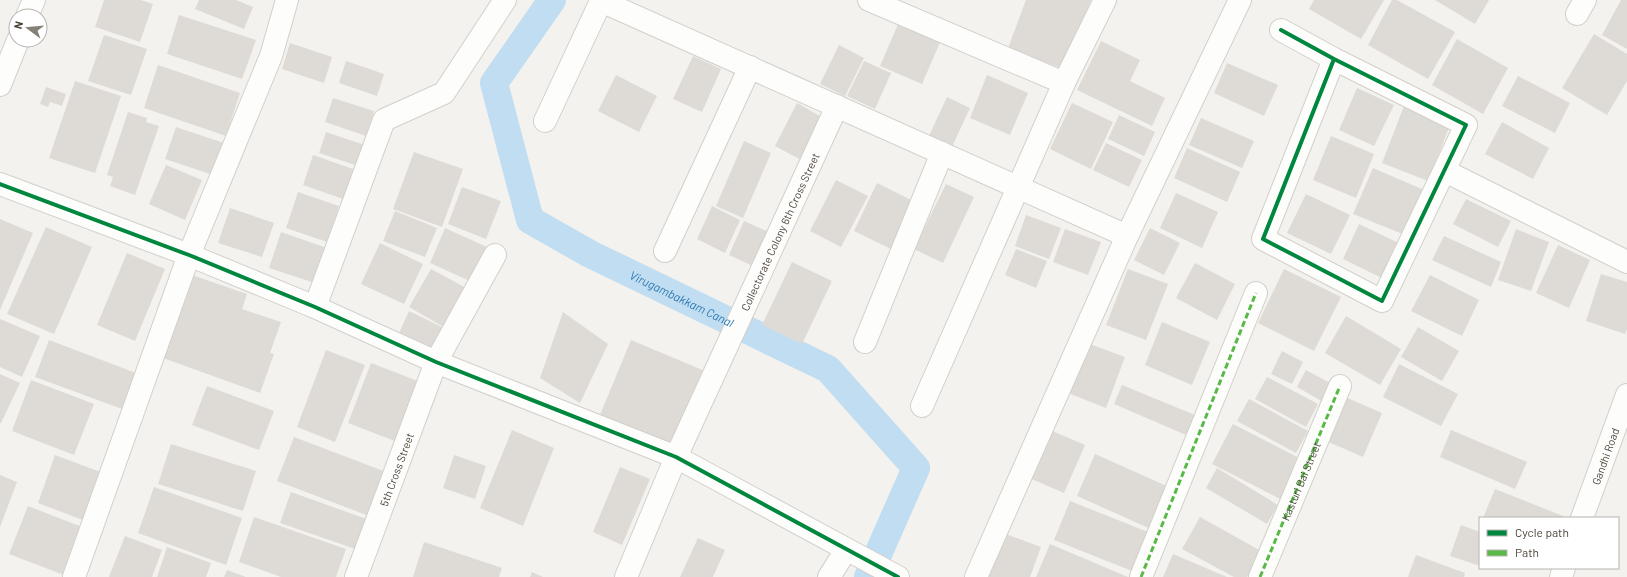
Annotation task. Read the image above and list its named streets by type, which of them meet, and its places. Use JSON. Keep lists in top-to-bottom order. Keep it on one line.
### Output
{"streets":{"street":["Collectorate Colony 6th Cross Street","Gandhi Road","5th Cross Street","Kasturi Bai Street"]},"water":["Virugambakkam Canal"],"legend":["Cycle path","Path"],"north":"left"}
